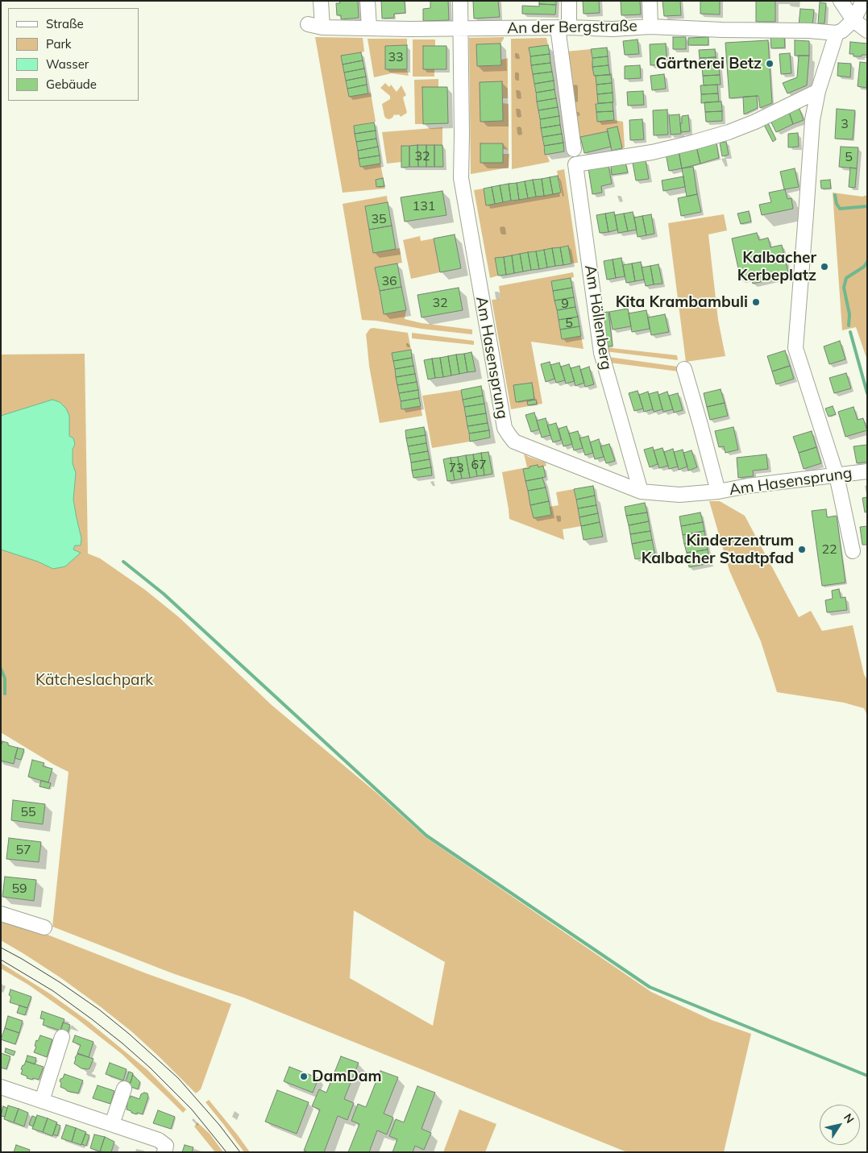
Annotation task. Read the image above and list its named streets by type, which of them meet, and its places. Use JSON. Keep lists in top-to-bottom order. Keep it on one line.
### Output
{"streets":{"street":["An der Bergstraße","Am Höllenberg","Am Hasensprung"]},"crossings":[["An der Bergstraße","Am Hasensprung"],["Am Höllenberg","Am Hasensprung"]],"parks":["Kätcheslachpark"],"places":["Gärtnerei Betz","Kalbacher Kerbeplatz","Kita Krambambuli","Kinderzentrum Kalbacher Stadtpfad","DamDam"],"house_numbers":["33","3","32","5","131","35","36","32","9","5","67","73","22","55","57","59"],"legend":["Straße","Park","Wasser","Gebäude"],"north":"top right"}
